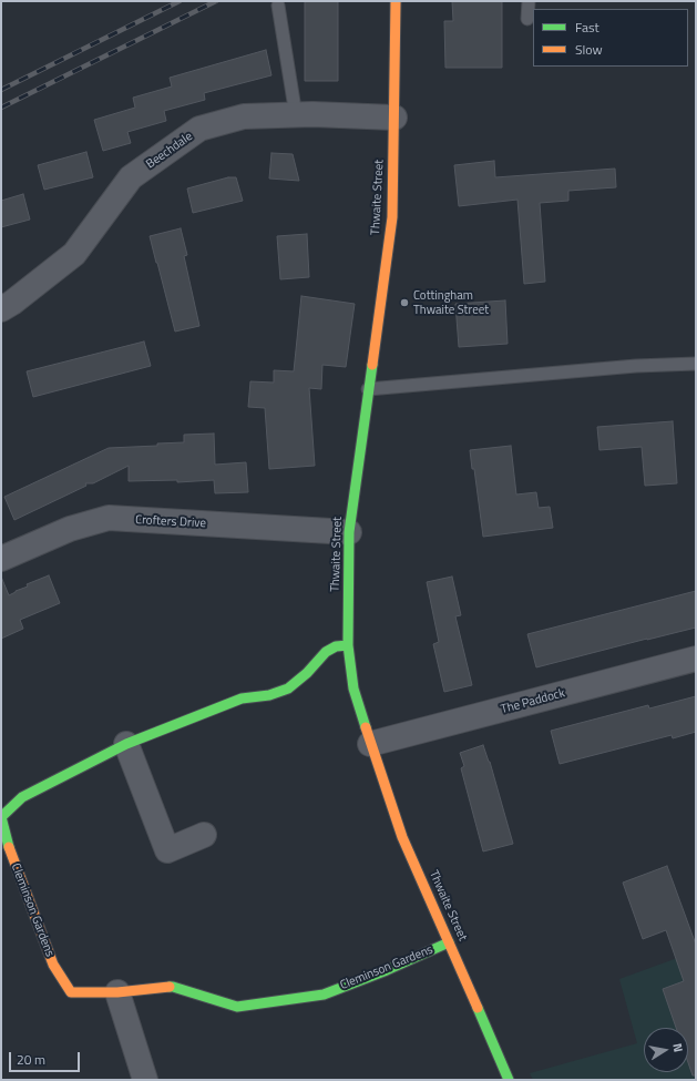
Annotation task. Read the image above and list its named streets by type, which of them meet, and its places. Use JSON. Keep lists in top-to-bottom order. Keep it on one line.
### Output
{"streets":{"main road":["Thwaite Street","Cleminson Gardens"],"street":["Beechdale","Crofters Drive","The Paddock"]},"crossings":[["Beechdale","Thwaite Street"],["Thwaite Street","Crofters Drive"],["Thwaite Street","The Paddock"],["Thwaite Street","Cleminson Gardens"]],"places":["Cottingham Thwaite Street"],"legend":["Fast","Slow"],"scale_bar":"20 m","north":"right"}
